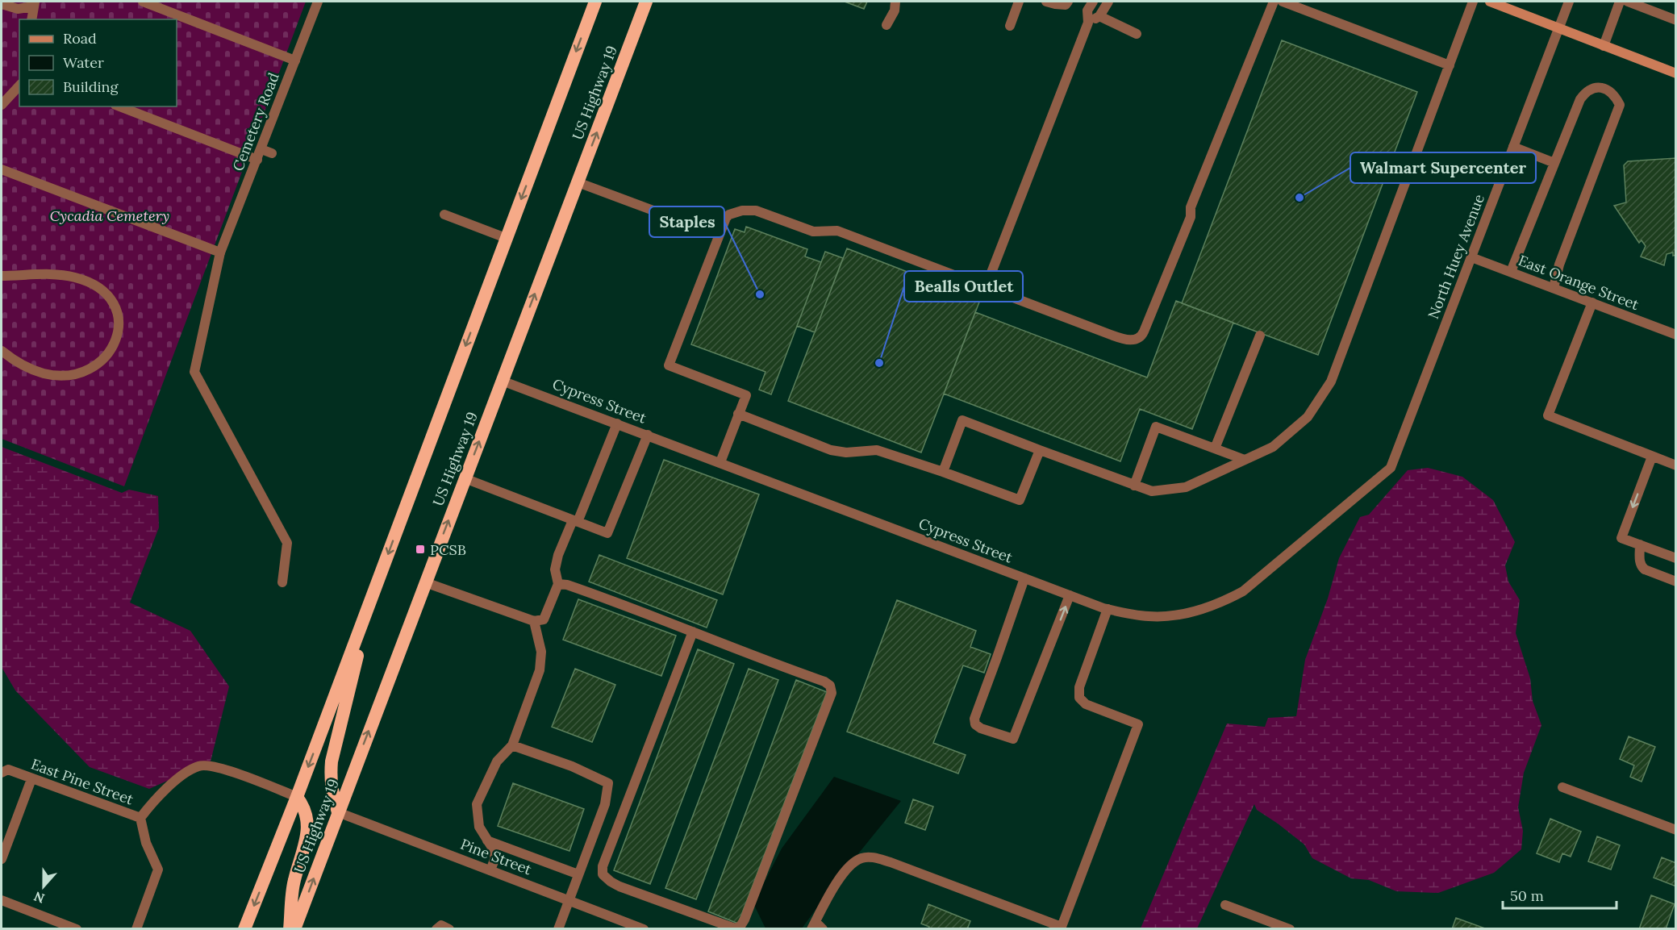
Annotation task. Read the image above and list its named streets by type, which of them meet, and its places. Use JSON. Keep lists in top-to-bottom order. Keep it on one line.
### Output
{"streets":{"highway":["US Highway 19"],"street":["Cemetery Road","North Huey Avenue","East Orange Street","Cypress Street","East Pine Street","Pine Street"]},"crossings":[["US Highway 19","Cypress Street"],["US Highway 19","East Pine Street"],["US Highway 19","Pine Street"],["North Huey Avenue","East Orange Street"],["North Huey Avenue","Cypress Street"]],"parks":["Cycadia Cemetery"],"places":{"other":["Walmart Supercenter","Staples","Bealls Outlet"],"transit":["PCSB"]},"legend":["Road","Water","Building"],"scale_bar":"50 m","north":"bottom"}
